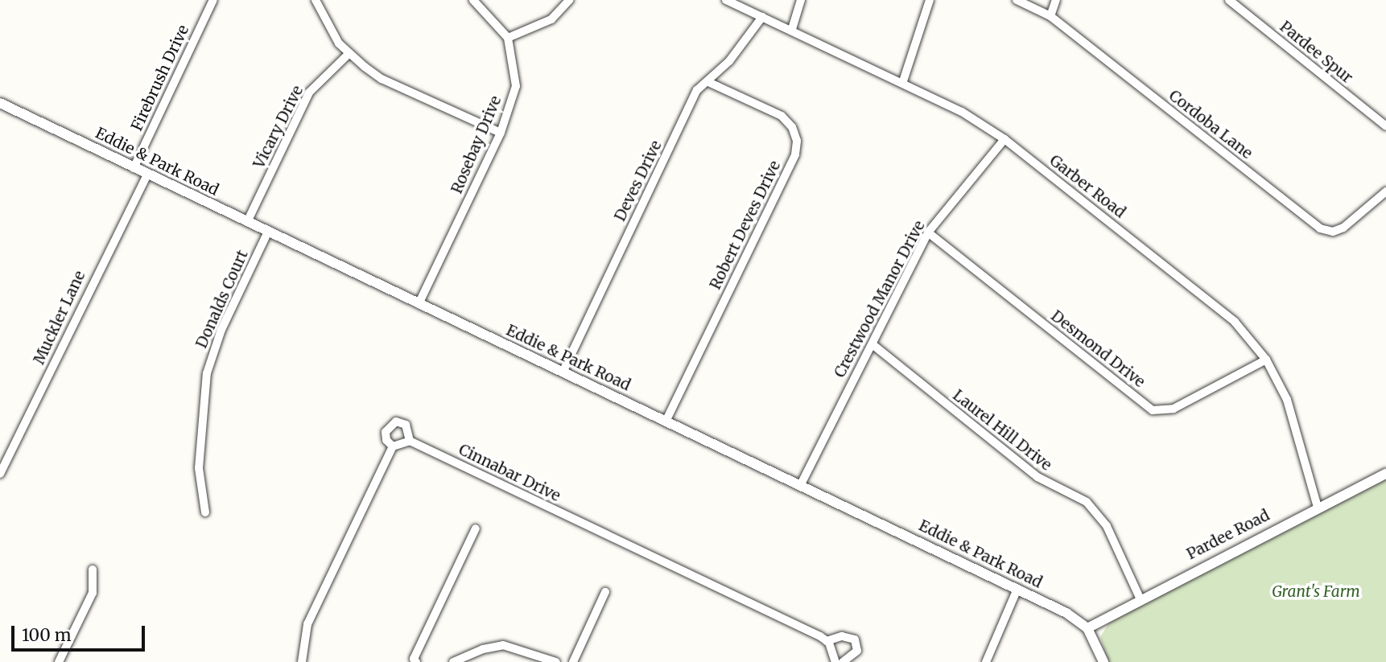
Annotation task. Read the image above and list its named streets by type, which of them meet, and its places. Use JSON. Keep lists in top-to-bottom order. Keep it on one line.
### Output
{"streets":{"street":["Pardee Spur","Firebrush Drive","Cordoba Lane","Vicary Drive","Rosebay Drive","Eddie & Park Road","Deves Drive","Garber Road","Robert Deves Drive","Donalds Court","Crestwood Manor Drive","Muckler Lane","Desmond Drive","Laurel Hill Drive","Cinnabar Drive","Pardee Road"]},"crossings":[["Firebrush Drive","Eddie & Park Road"],["Vicary Drive","Eddie & Park Road"],["Rosebay Drive","Eddie & Park Road"],["Eddie & Park Road","Deves Drive"],["Eddie & Park Road","Robert Deves Drive"],["Eddie & Park Road","Donalds Court"],["Eddie & Park Road","Crestwood Manor Drive"],["Eddie & Park Road","Muckler Lane"],["Eddie & Park Road","Pardee Road"],["Deves Drive","Garber Road"],["Deves Drive","Robert Deves Drive"],["Garber Road","Crestwood Manor Drive"],["Garber Road","Desmond Drive"],["Garber Road","Pardee Road"],["Crestwood Manor Drive","Desmond Drive"],["Crestwood Manor Drive","Laurel Hill Drive"],["Laurel Hill Drive","Pardee Road"]],"parks":["Grant's Farm"],"scale_bar":"100 m"}
